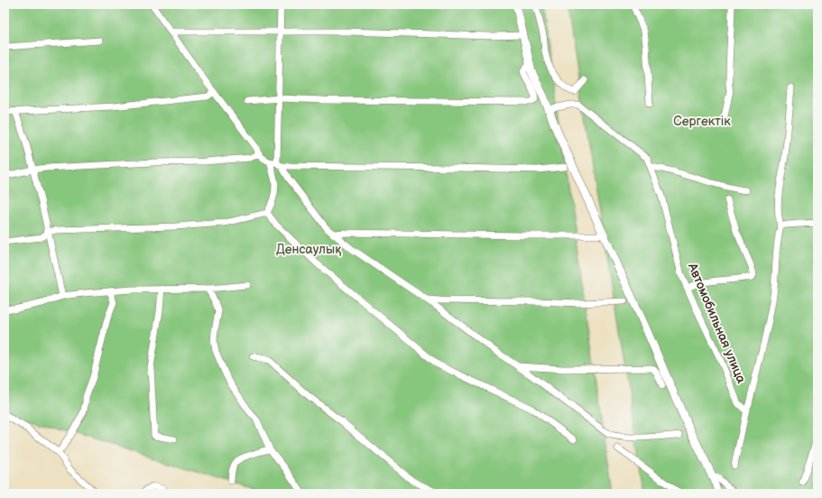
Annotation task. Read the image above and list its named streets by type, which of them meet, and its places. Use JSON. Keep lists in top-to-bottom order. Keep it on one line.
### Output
{"streets":{"street":["Автомобильная улица"]},"parks":["Сергектік","Денсаулық"]}
